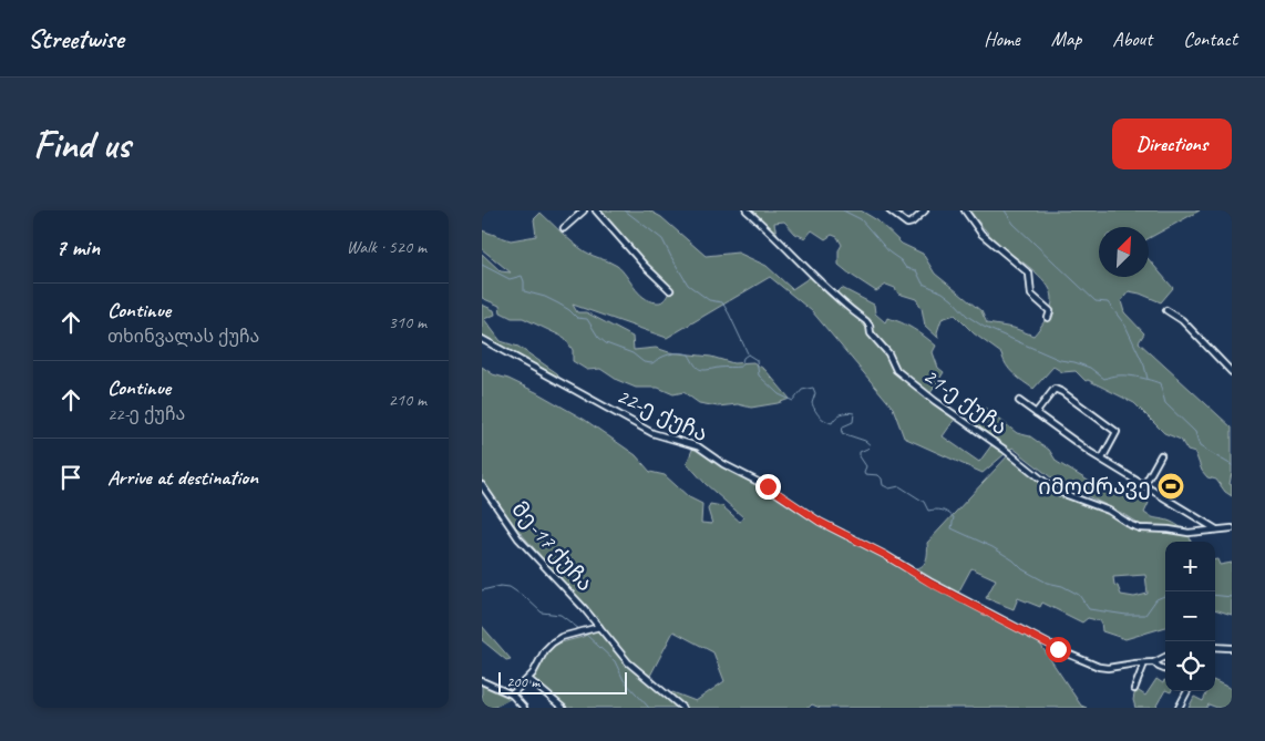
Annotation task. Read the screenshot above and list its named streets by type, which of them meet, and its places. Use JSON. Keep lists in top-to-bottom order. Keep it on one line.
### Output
{"streets":{"street":["21-ე ქუჩა","22-ე ქუჩა","მე-17 ქუჩა"]},"places":{"sports":["იმოძრავე"]},"scale_bar":"200 m","north":"top right","page":{"header":"Streetwise","nav":["Home","Map","About","Contact"],"buttons":"Directions","title":"Find us","heading":["7 min","Walk · 520 m"],"list":[["Continue","თხინვალას ქუჩა","310 m"],["Continue","22-ე ქუჩა","210 m"],"Arrive at destination"],"map_buttons":["+","−"],"scale":"200 m"}}
